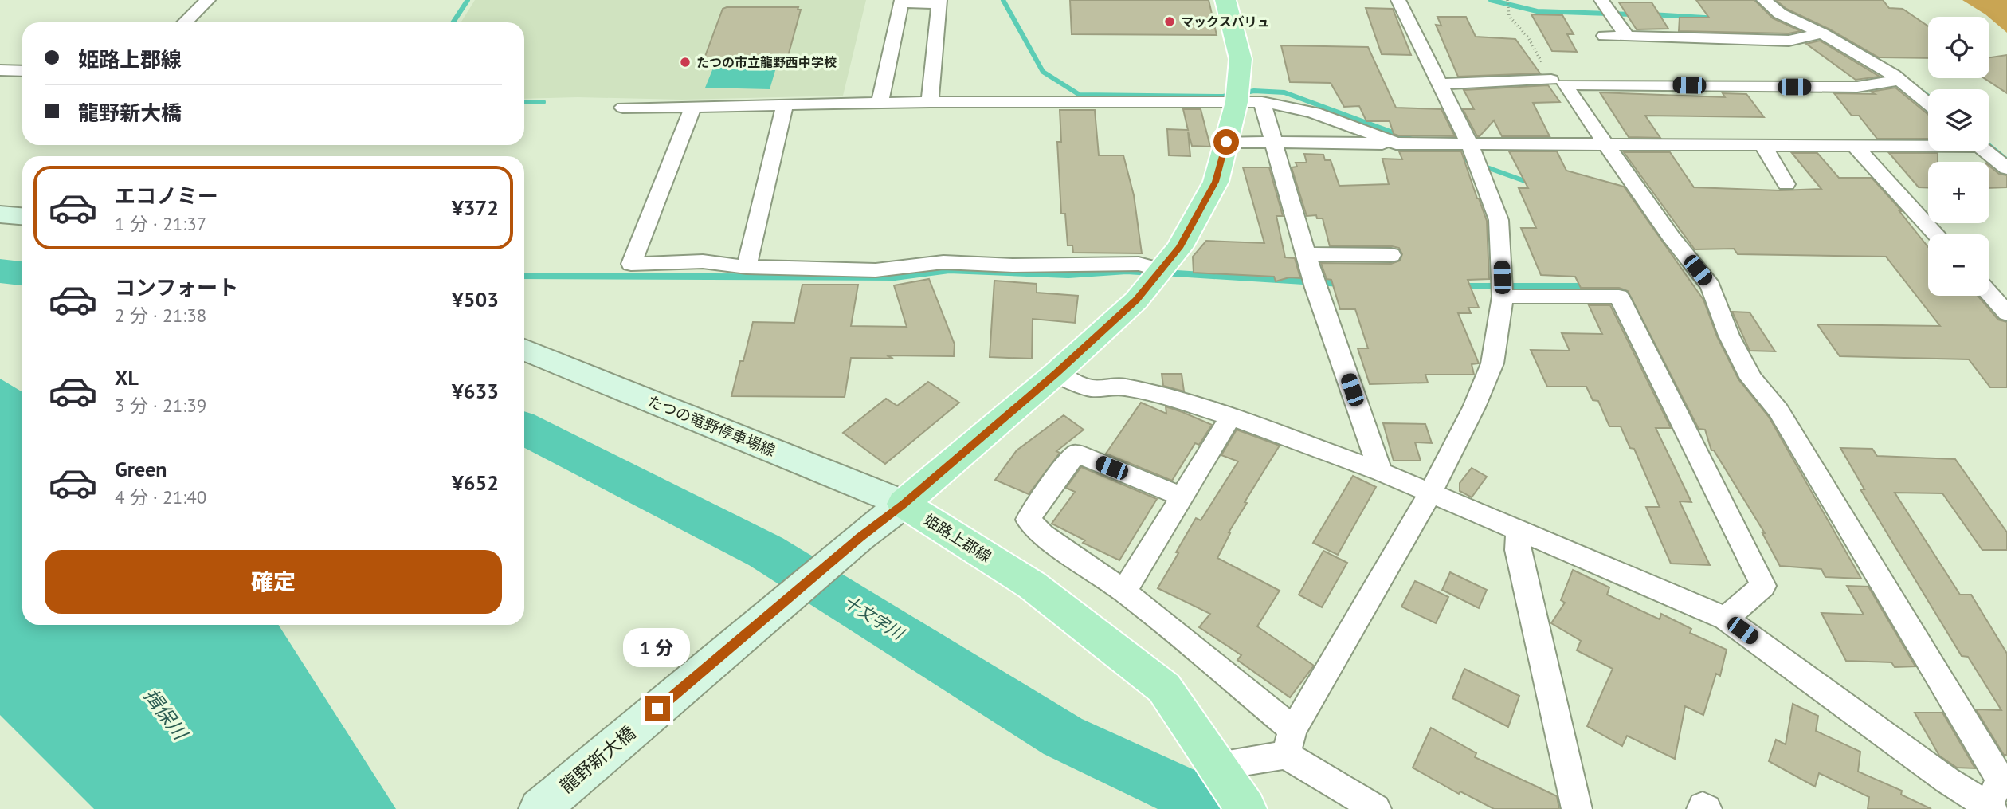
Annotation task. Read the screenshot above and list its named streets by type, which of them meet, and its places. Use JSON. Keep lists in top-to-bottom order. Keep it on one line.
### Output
{"streets":{"main road":["たつの竜野停車場線","姫路上郡線","龍野新大橋"]},"crossings":[["たつの竜野停車場線","姫路上郡線"],["たつの竜野停車場線","龍野新大橋"],["姫路上郡線","龍野新大橋"]],"water":["十文字川","揖保川"],"places":["マックスバリュ","たつの市立龍野西中学校"],"page":{"map_buttons":["+","−"],"banner":["姫路上郡線","龍野新大橋"],"list":[{"name":"エコノミー","note":"1 分 · 21:37","value":"¥372"},{"name":"コンフォート","note":"2 分 · 21:38","value":"¥503"},{"name":"XL","note":"3 分 · 21:39","value":"¥633"},{"name":"Green","note":"4 分 · 21:40","value":"¥652"}],"buttons":"確定","bubble":"1 分"}}
